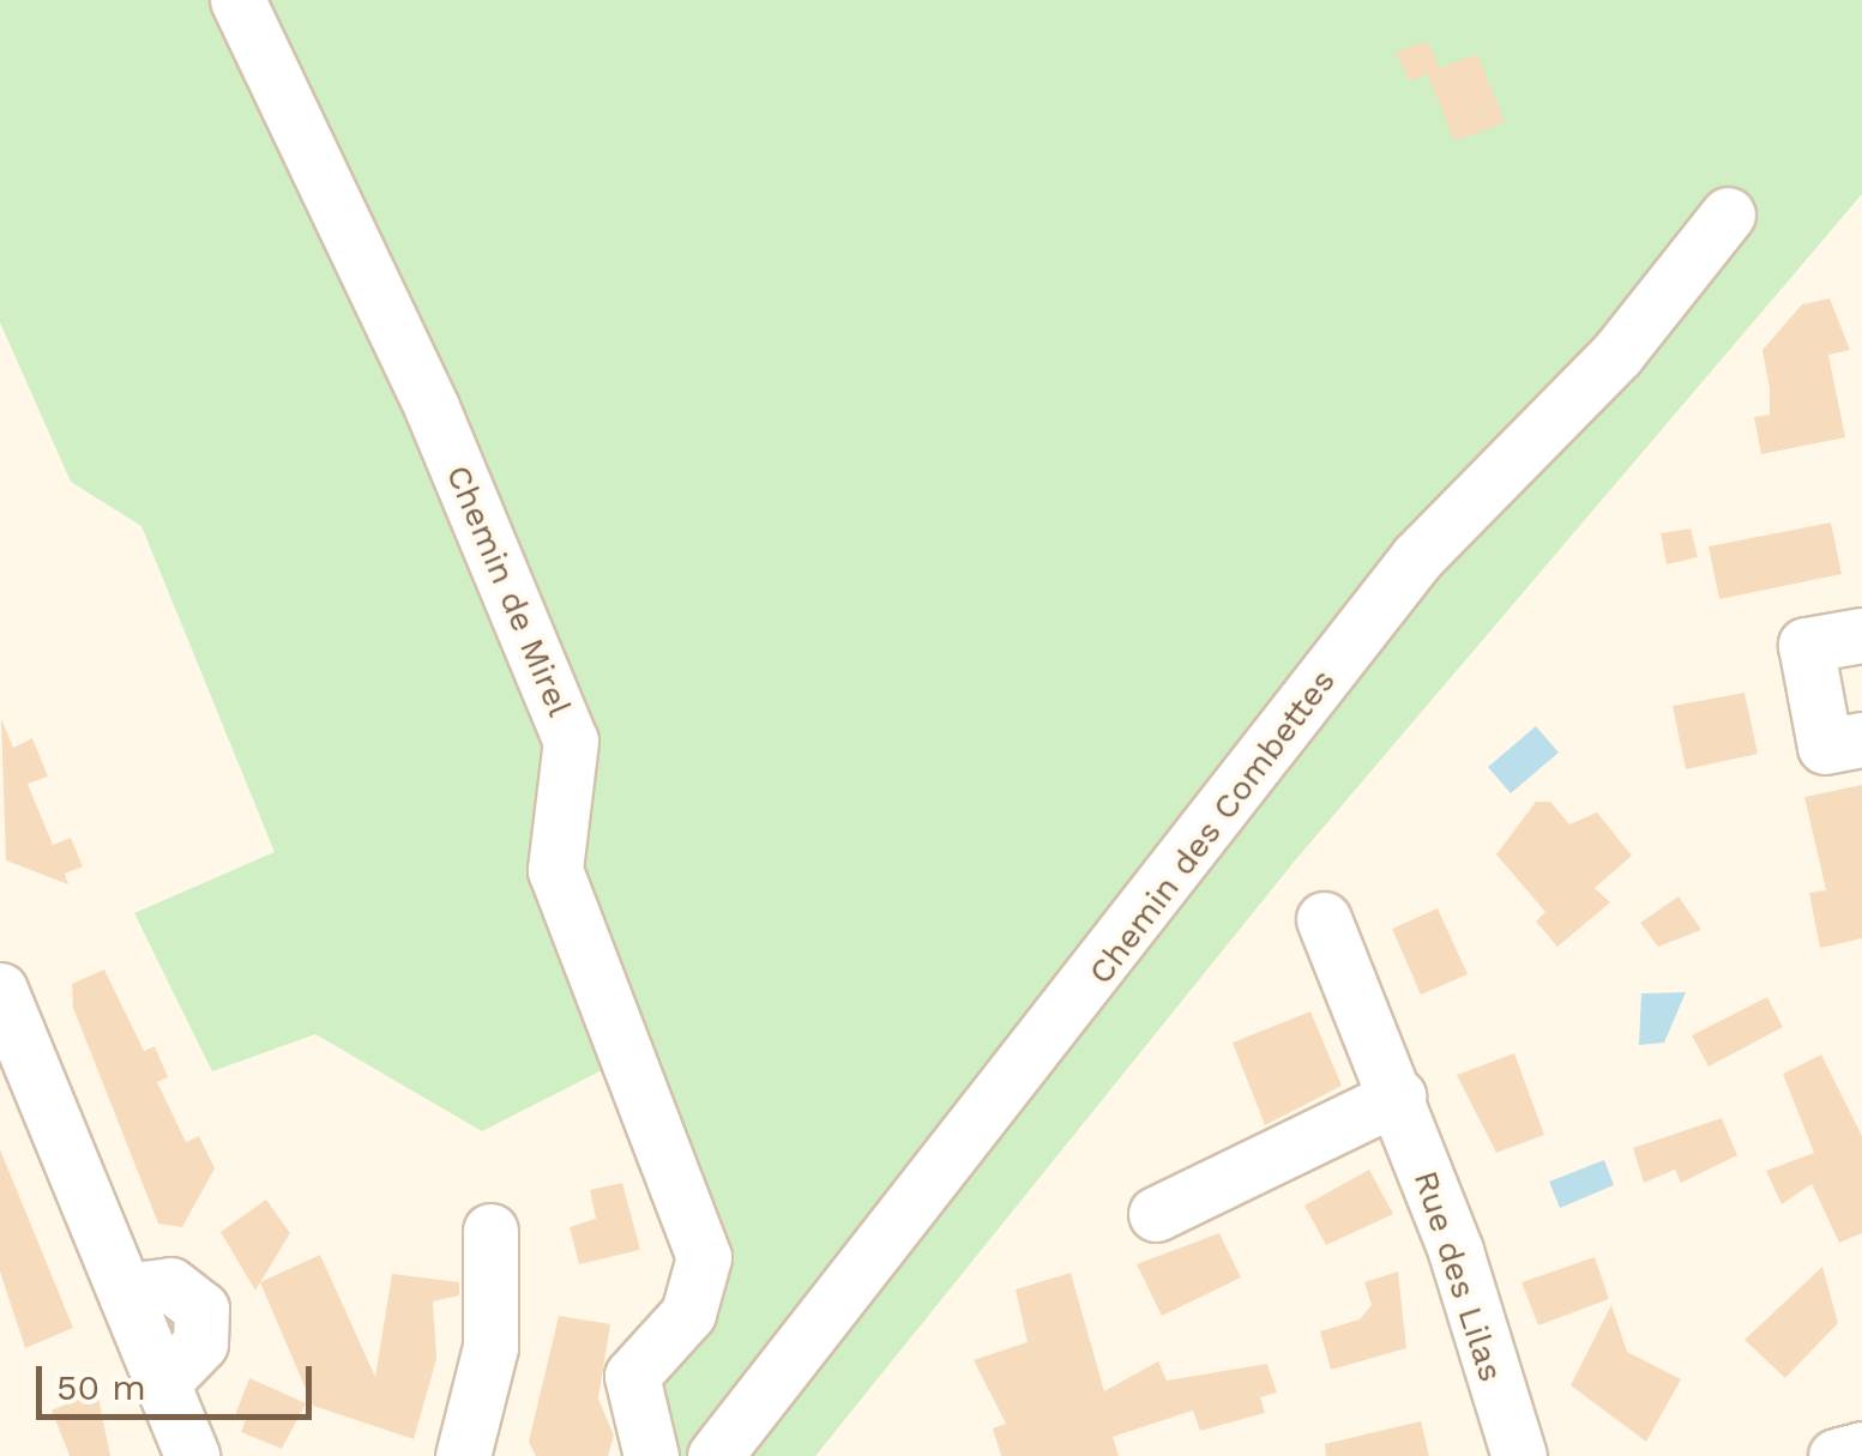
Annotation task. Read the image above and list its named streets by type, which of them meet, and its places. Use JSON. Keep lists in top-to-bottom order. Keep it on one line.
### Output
{"streets":{"street":["Chemin de Mirel","Chemin des Combettes","Rue des Lilas"]},"scale_bar":"50 m"}
